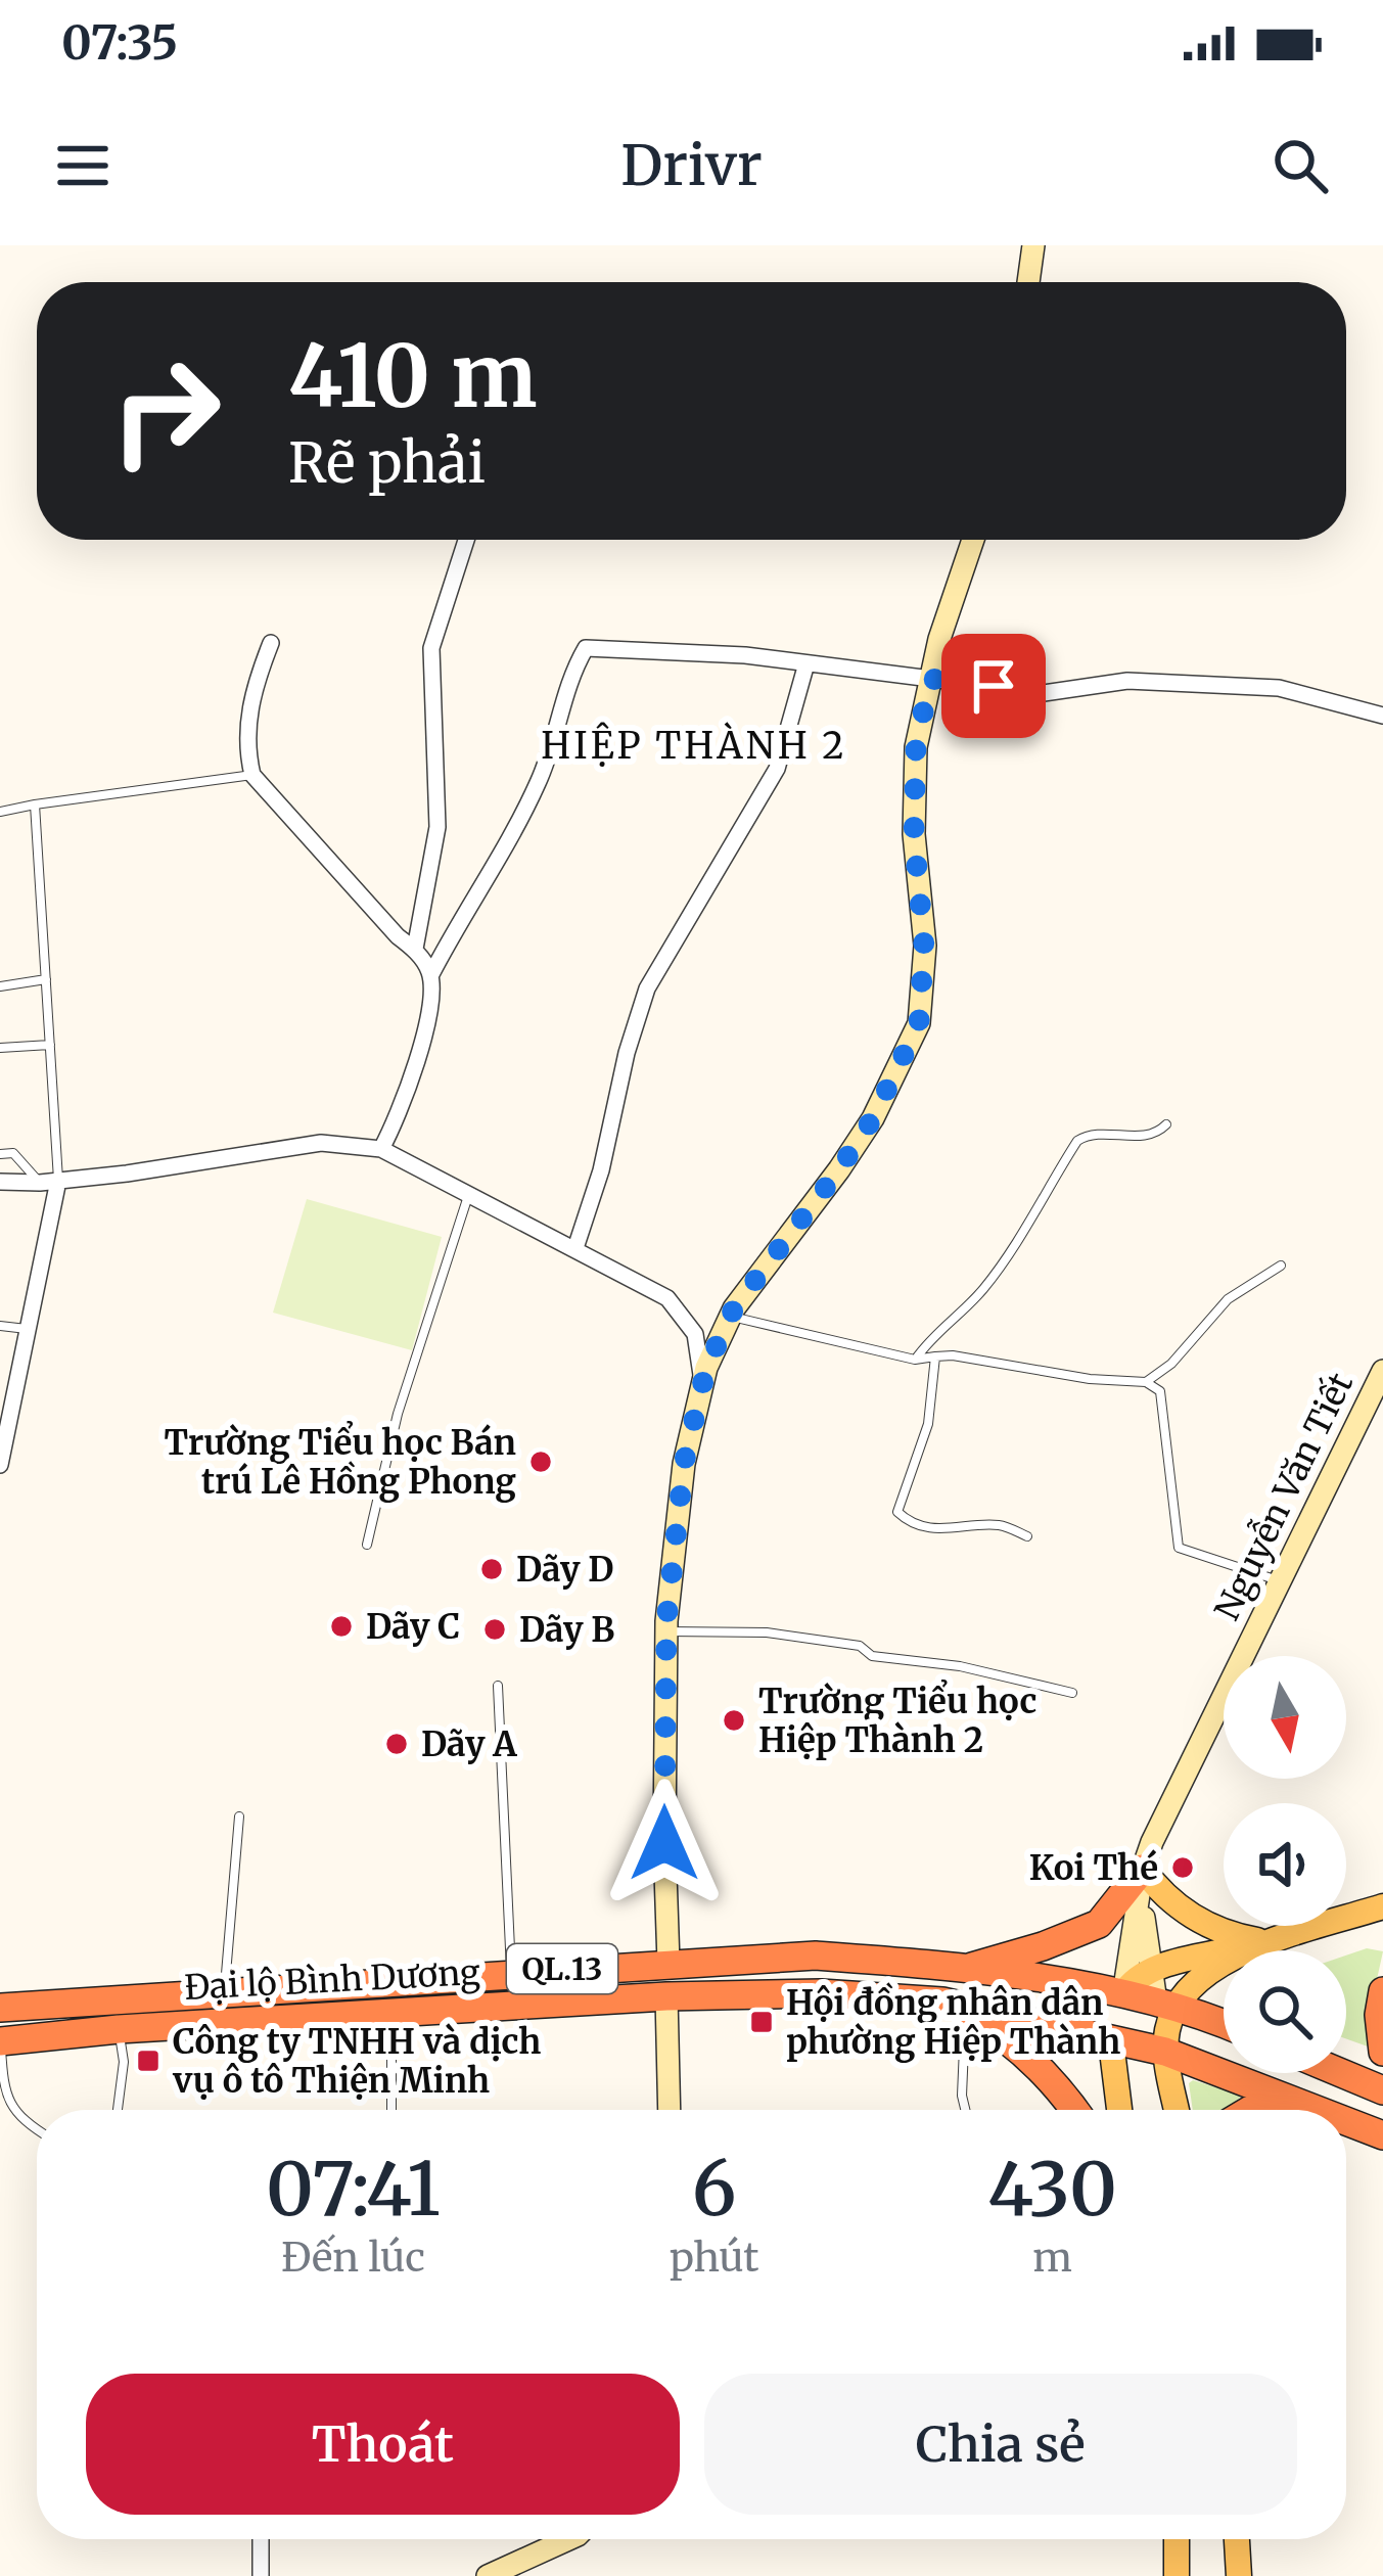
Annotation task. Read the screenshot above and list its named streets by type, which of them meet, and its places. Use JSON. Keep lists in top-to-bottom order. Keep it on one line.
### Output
{"streets":{"highway":["QL.13","Đại lộ Bình Dương"],"street":["Nguyễn Văn Tiết"]},"crossings":[["Nguyễn Văn Tiết","Đại lộ Bình Dương"]],"districts":["HIỆP THÀNH 2"],"places":{"other":["Trường Tiểu học Bán trú Lê Hồng Phong","Dãy D","Dãy C","Dãy B","Trường Tiểu học Hiệp Thành 2","Dãy A","Koi Thé"],"transit":["Hội đồng nhân dân phường Hiệp Thành","Công ty TNHH và dịch vụ ô tô Thiện Minh"]},"north":"bottom","page":{"status":"07:35","header":"Drivr","turn":["410 m","Rẽ phải"],"eta":["07:41","Đến lúc","6","phút","430","m"],"buttons":["Thoát","Chia sẻ"]}}
